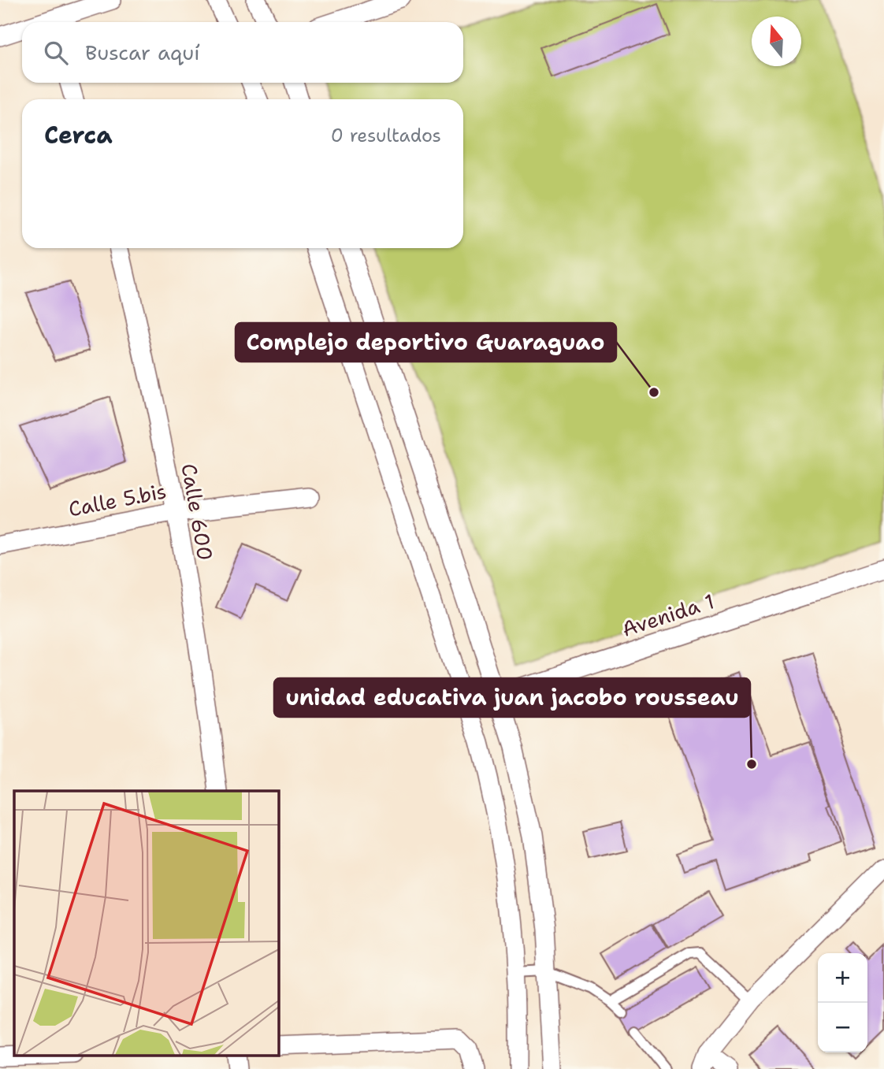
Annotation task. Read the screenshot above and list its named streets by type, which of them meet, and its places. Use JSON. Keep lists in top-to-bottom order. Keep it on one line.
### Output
{"streets":{"street":["Calle 5.bis","Calle 600","Avenida 1"]},"crossings":[["Calle 5.bis","Calle 600"]],"places":["Complejo deportivo Guaraguao","unidad educativa juan jacobo rousseau"],"north":"top","page":{"search":"Buscar aquí","heading":["Cerca","0 resultados"],"map_buttons":["+","−"]}}
